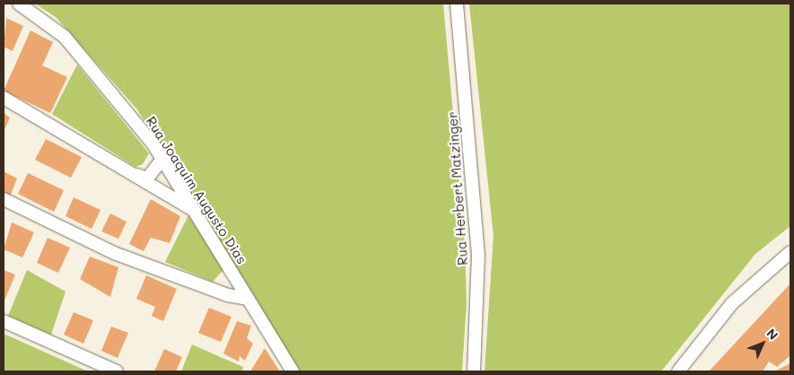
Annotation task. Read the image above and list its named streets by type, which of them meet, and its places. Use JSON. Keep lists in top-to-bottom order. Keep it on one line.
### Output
{"streets":{"street":["Rua Herbert Matzinger","Rua Joaquim Augusto Dias"]},"north":"top right"}
